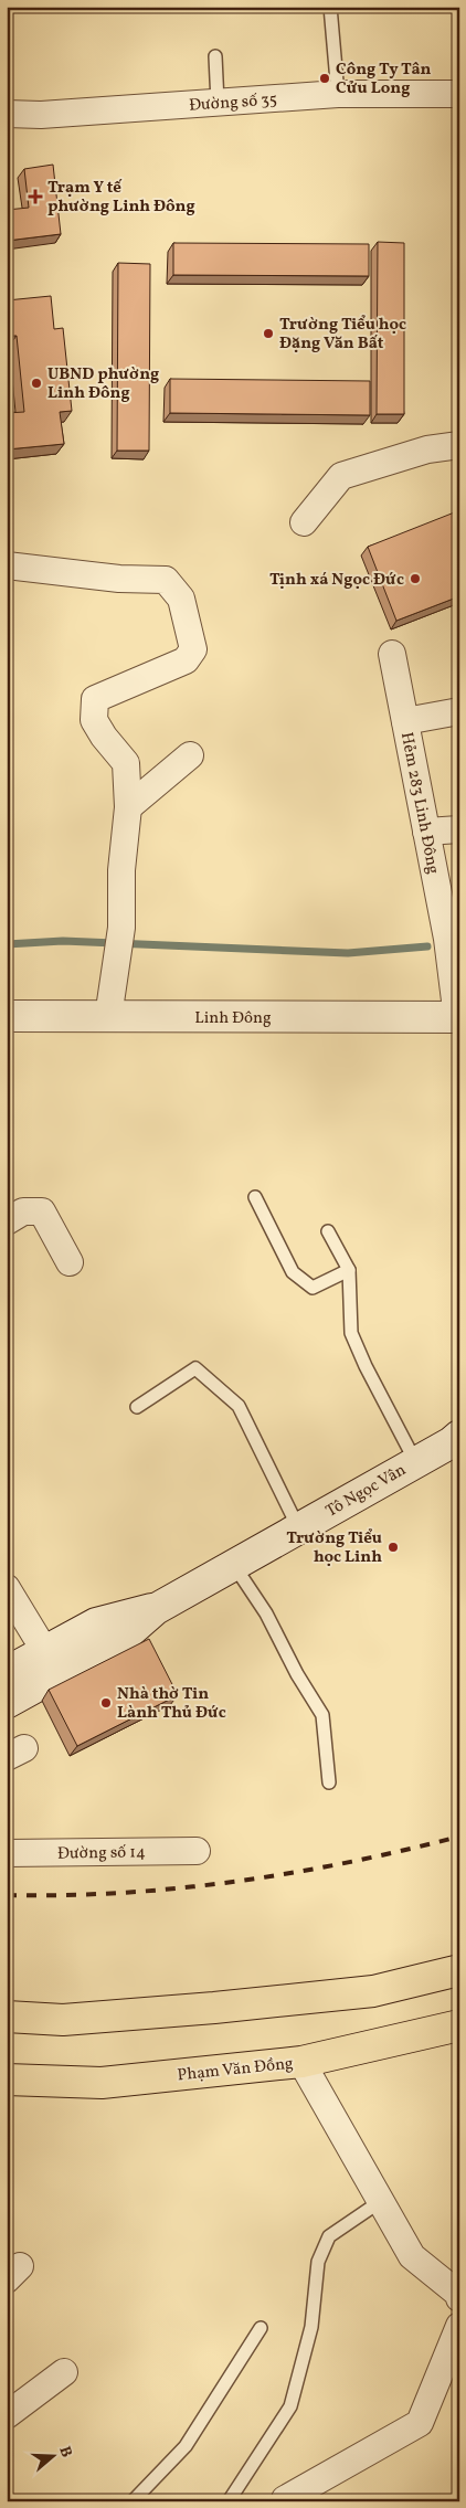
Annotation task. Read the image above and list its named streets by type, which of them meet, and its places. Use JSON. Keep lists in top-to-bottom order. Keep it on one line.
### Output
{"streets":{"highway":["Phạm Văn Đồng"],"main road":["Linh Đông","Tô Ngọc Vân"],"street":["Đường số 35","Hẻm 283 Linh Đông","Đường số 14"]},"crossings":[["Hẻm 283 Linh Đông","Linh Đông"]],"places":{"other":["Công Ty Tân Cửu Long","Trường Tiểu học Đặng Văn Bất","UBND phường Linh Đông","Tịnh xá Ngọc Đức","Trường Tiểu học Linh","Nhà thờ Tin Lành Thủ Đức"],"health":["Trạm Y tế phường Linh Đông"]},"north":"right"}
